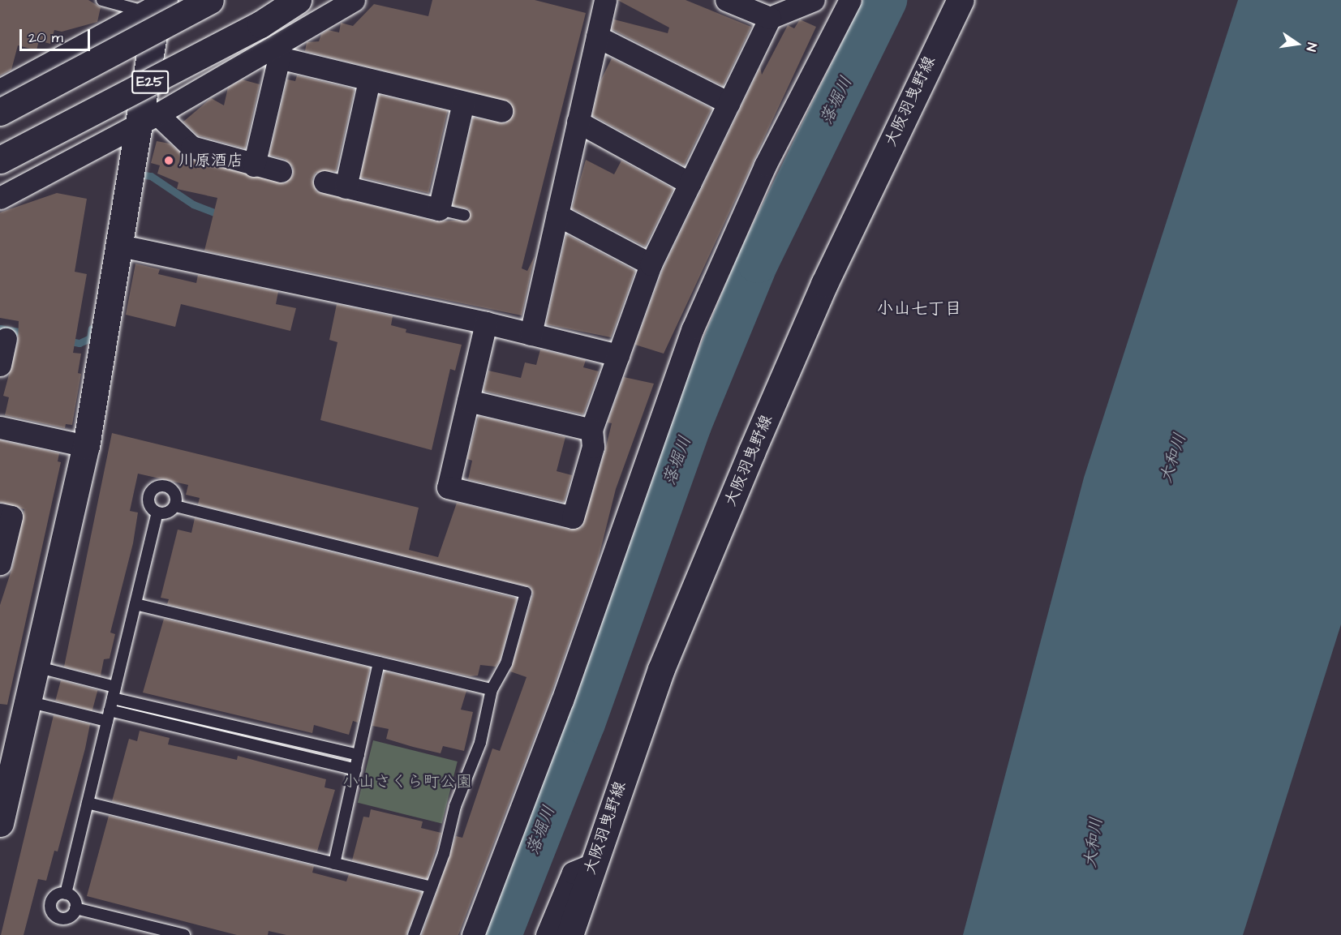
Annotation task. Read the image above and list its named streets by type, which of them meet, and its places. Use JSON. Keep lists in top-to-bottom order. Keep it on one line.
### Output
{"streets":{"main road":["E25","大阪羽曳野線"]},"districts":["小山七丁目"],"water":["落堀川","大和川"],"parks":["小山さくら町公園"],"places":["川原酒店"],"scale_bar":"20 m","north":"right"}
